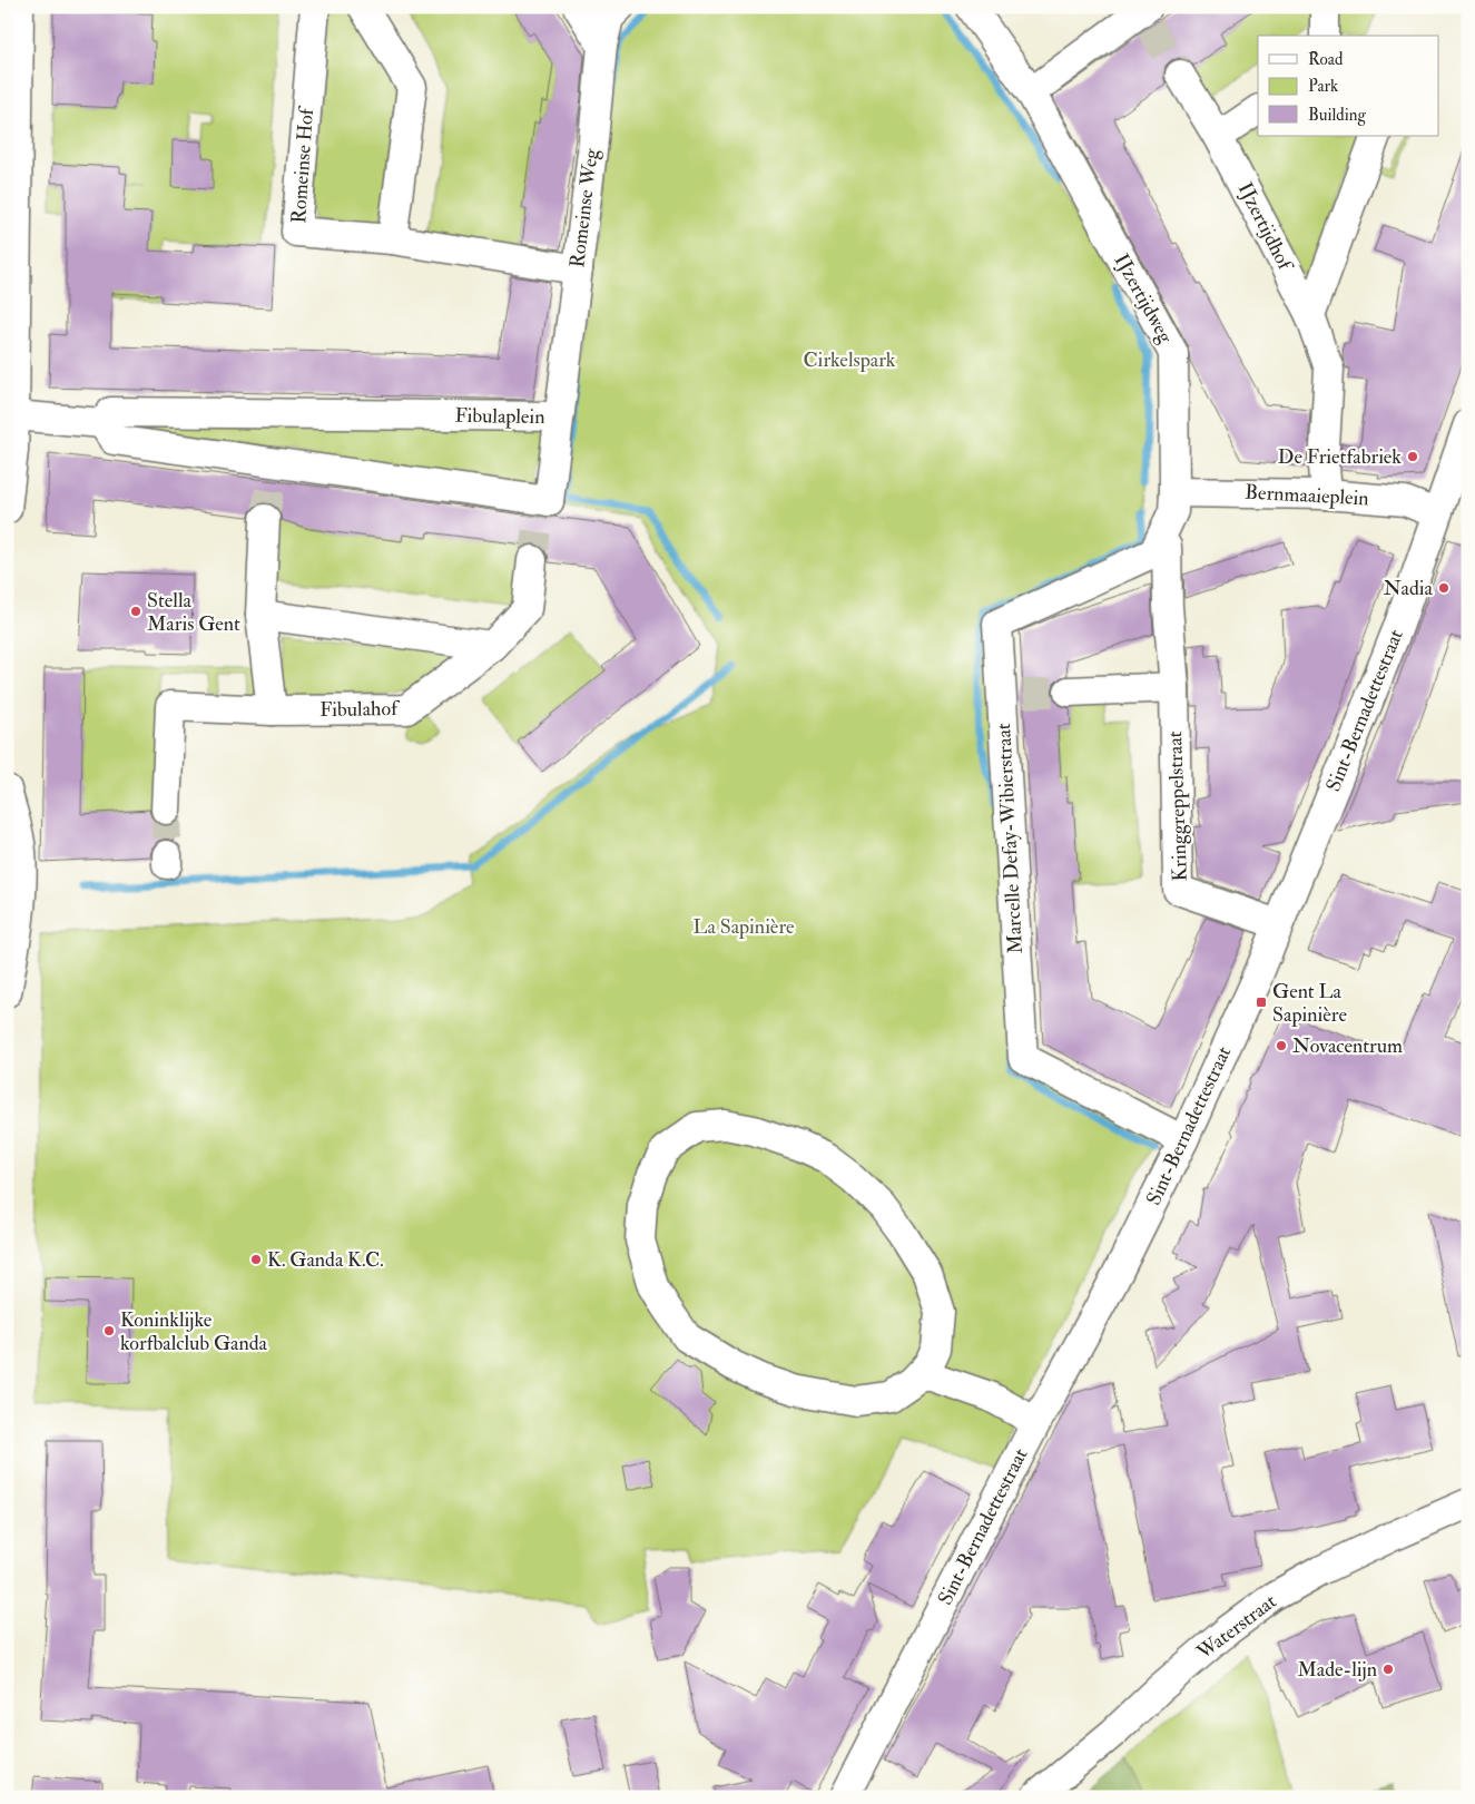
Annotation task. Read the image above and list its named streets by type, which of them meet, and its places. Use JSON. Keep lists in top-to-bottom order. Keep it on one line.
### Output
{"streets":{"street":["Romeinse Hof","Romeinse Weg","IJzertijdhof","IJzertijdweg","Fibulaplein","Bernmaaieplein","Fibulahof","Sint-Bernadettestraat","Kringgreppelstraat","Marcelle Defay-Wibierstraat","Waterstraat"]},"crossings":[["Romeinse Hof","Romeinse Weg"],["Romeinse Weg","Fibulaplein"],["IJzertijdhof","Bernmaaieplein"],["IJzertijdweg","Bernmaaieplein"],["IJzertijdweg","Kringgreppelstraat"],["IJzertijdweg","Marcelle Defay-Wibierstraat"],["Bernmaaieplein","Sint-Bernadettestraat"],["Sint-Bernadettestraat","Kringgreppelstraat"],["Sint-Bernadettestraat","Marcelle Defay-Wibierstraat"],["Kringgreppelstraat","Marcelle Defay-Wibierstraat"]],"parks":["Cirkelspark","La Sapinière"],"places":{"other":["De Frietfabriek","Nadia","Stella Maris Gent","Novacentrum","K. Ganda K.C.","Koninklijke korfbalclub Ganda","Made-lijn"],"transit":["Gent La Sapinière"]},"legend":["Road","Park","Building"]}
